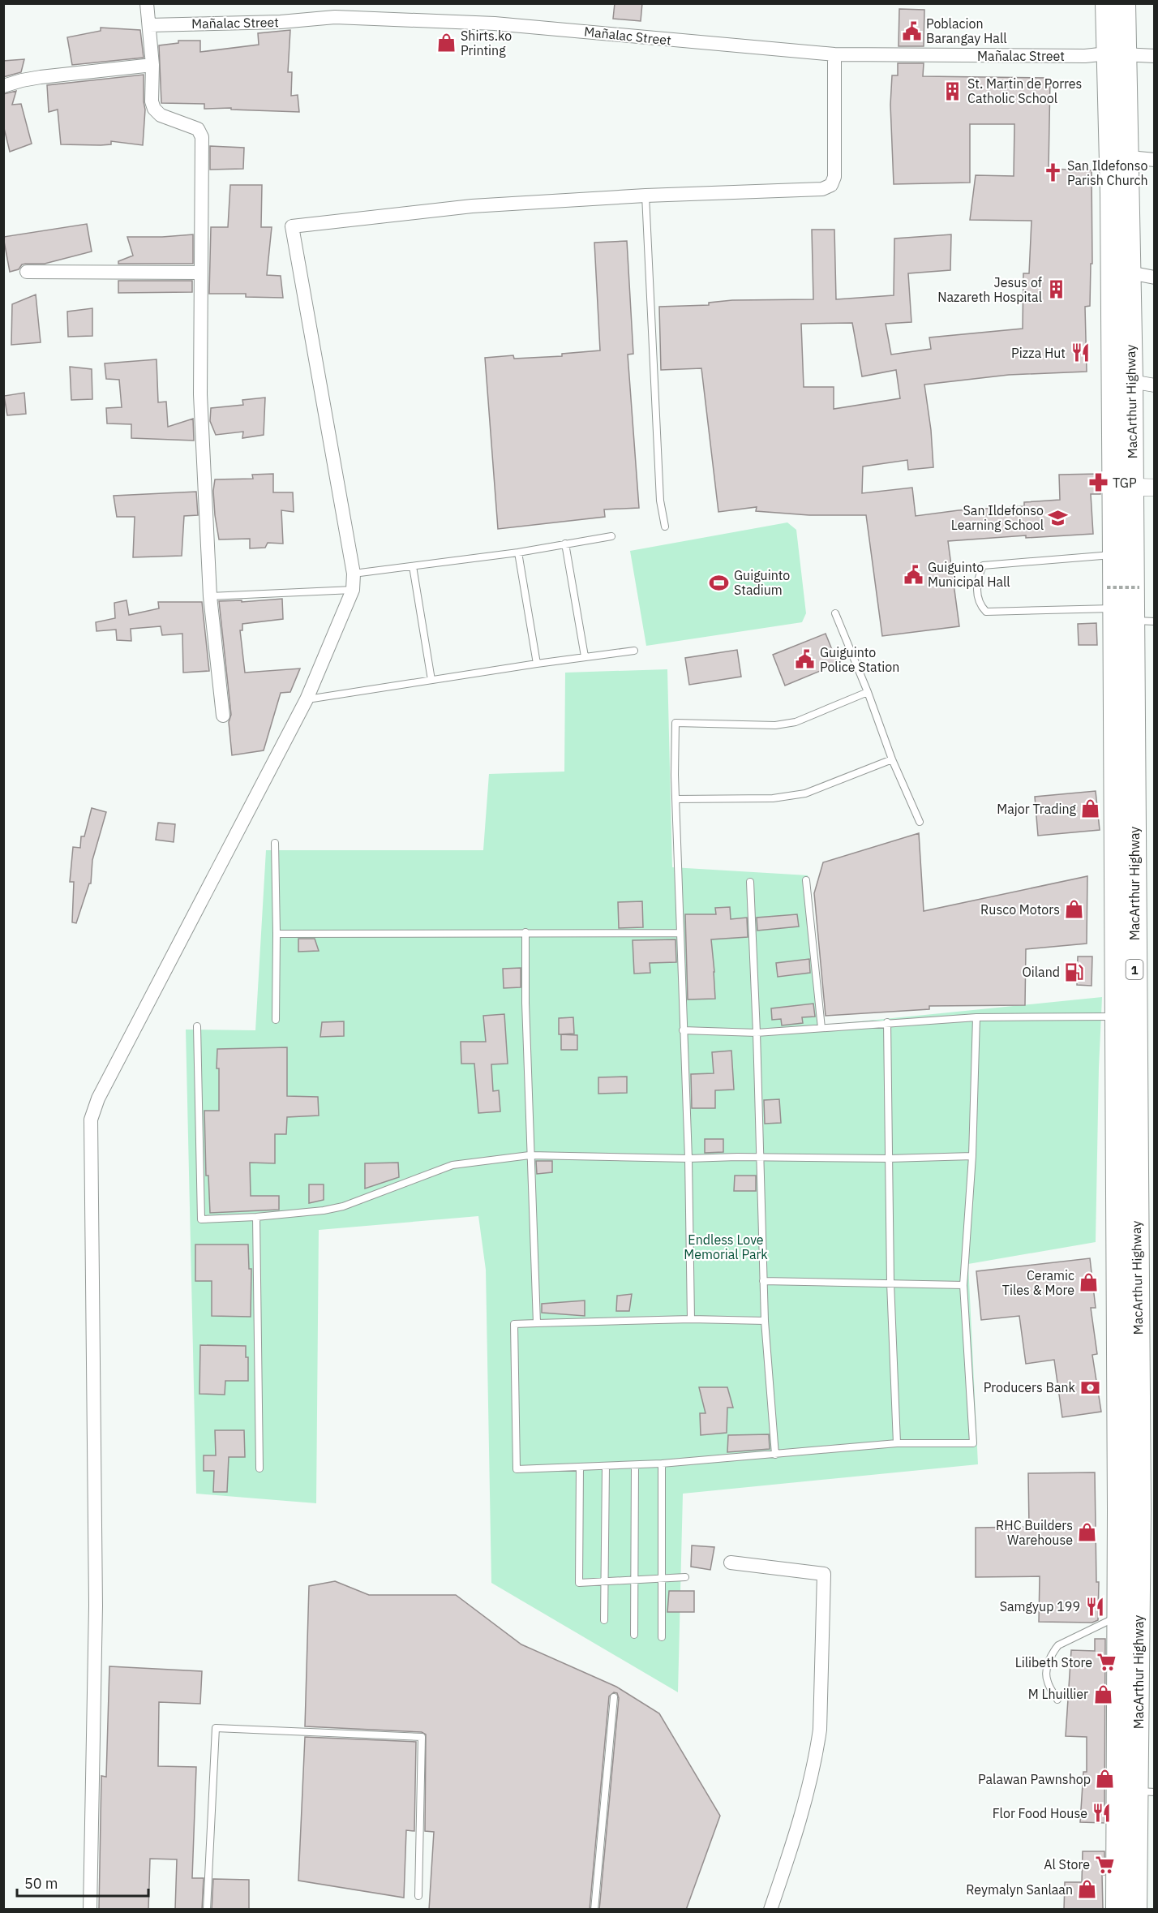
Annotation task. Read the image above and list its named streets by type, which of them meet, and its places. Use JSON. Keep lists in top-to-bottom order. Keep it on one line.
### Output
{"streets":{"highway":["MacArthur Highway","1"],"street":["Mañalac Street"]},"crossings":[["Mañalac Street","MacArthur Highway"]],"parks":["Endless Love Memorial Park"],"places":{"public building":["Poblacion Barangay Hall","Guiguinto Municipal Hall","Guiguinto Police Station"],"shop":["Shirts.ko Printing","Major Trading","Rusco Motors","Ceramic Tiles & More","RHC Builders Warehouse","M Lhuillier","Palawan Pawnshop","Reymalyn Sanlaan"],"building":["St. Martin de Porres Catholic School","Jesus of Nazareth Hospital"],"church":["San Ildefonso Parish Church"],"restaurant":["Pizza Hut","Samgyup 199","Flor Food House"],"pharmacy":["TGP"],"school or university":["San Ildefonso Learning School"],"sports":["Guiguinto Stadium"],"fuel station":["Oiland"],"bank":["Producers Bank"],"supermarket":["Lilibeth Store","Al Store"]},"scale_bar":"50 m"}
